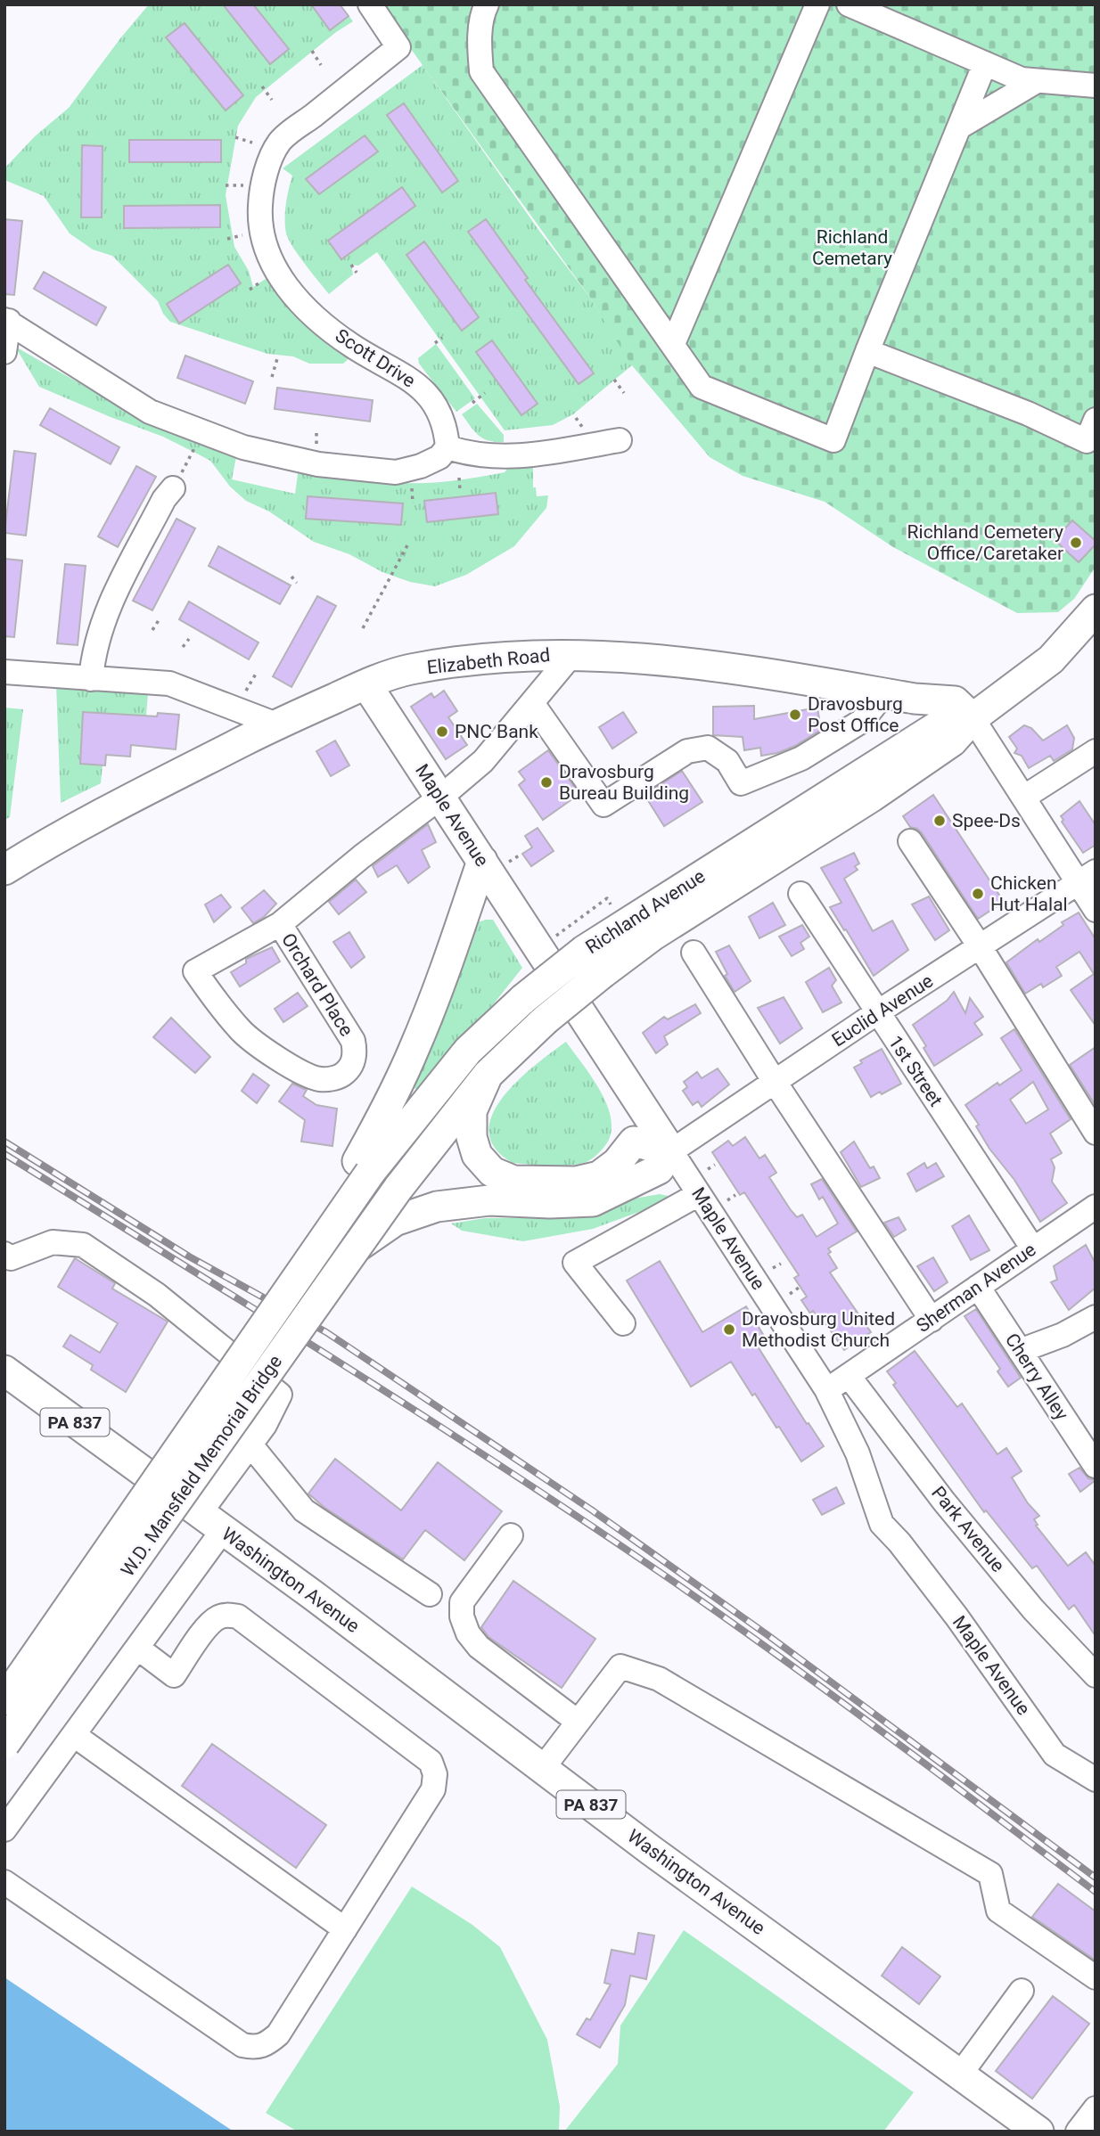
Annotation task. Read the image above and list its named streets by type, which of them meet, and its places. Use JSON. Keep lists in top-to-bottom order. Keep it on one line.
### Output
{"streets":{"main road":["Elizabeth Road","Maple Avenue","Richland Avenue","PA 837","W.D. Mansfield Memorial Bridge","Washington Avenue"],"street":["Scott Drive","Orchard Place","Euclid Avenue","1st Street","Sherman Avenue","Cherry Alley","Park Avenue"]},"crossings":[["Elizabeth Road","Maple Avenue"],["Elizabeth Road","Richland Avenue"],["Maple Avenue","Euclid Avenue"],["Maple Avenue","Sherman Avenue"],["Richland Avenue","W.D. Mansfield Memorial Bridge"],["Euclid Avenue","1st Street"],["1st Street","Sherman Avenue"],["Sherman Avenue","Cherry Alley"],["Sherman Avenue","Park Avenue"],["PA 837","W.D. Mansfield Memorial Bridge"],["PA 837","Washington Avenue"],["W.D. Mansfield Memorial Bridge","Washington Avenue"]],"parks":["Richland Cemetary"],"places":["Richland Cemetery Office/Caretaker","Dravosburg Post Office","PNC Bank","Dravosburg Bureau Building","Spee-Ds","Chicken Hut Halal","Dravosburg United Methodist Church"]}
